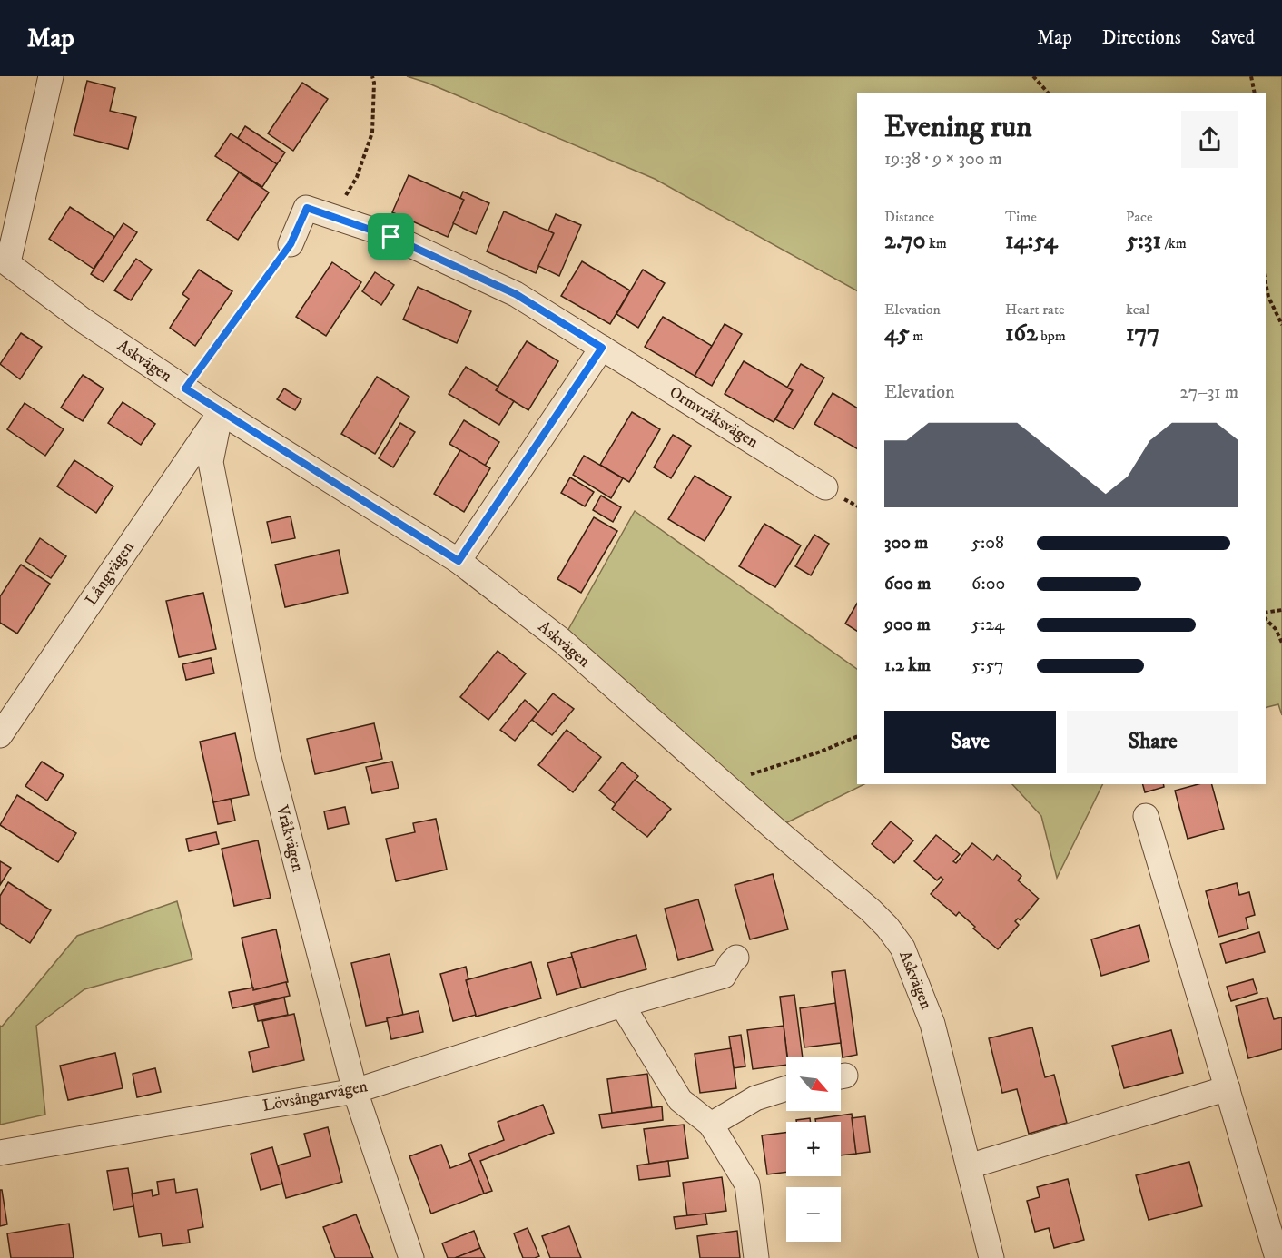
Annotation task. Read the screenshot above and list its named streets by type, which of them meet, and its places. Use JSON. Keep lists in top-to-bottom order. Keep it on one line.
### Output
{"streets":{"street":["Askvägen","Ormvråksvägen","Långvägen","Vråkvägen","Lövsångarvägen"]},"crossings":[["Askvägen","Långvägen"],["Askvägen","Vråkvägen"],["Långvägen","Vråkvägen"],["Vråkvägen","Lövsångarvägen"]],"north":"bottom right","page":{"header":"Map","nav":["Map","Directions","Saved"],"heading":["Evening run","19:38 · 9 × 300 m"],"stats":[["Distance","2.70 km"],["Time","14:54"],["Pace","5:31 /km"],["Elevation","45 m"],["Heart rate","162 bpm"],["kcal","177"]],"chart":["Elevation","27–31 m"],"list":[{"name":"300 m","note":"5:08"},{"name":"600 m","note":"6:00"},{"name":"900 m","note":"5:24"},{"name":"1.2 km","note":"5:57"}],"buttons":["Save","Share"],"map_buttons":["+","−"]}}
